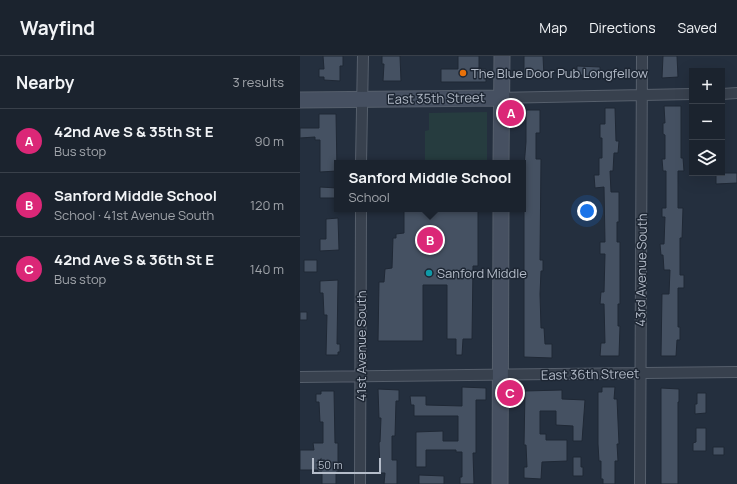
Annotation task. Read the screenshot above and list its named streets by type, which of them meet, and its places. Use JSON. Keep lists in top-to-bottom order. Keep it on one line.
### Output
{"streets":{"street":["East 35th Street","43rd Avenue South","41st Avenue South","East 36th Street"]},"crossings":[["East 35th Street","43rd Avenue South"],["43rd Avenue South","East 36th Street"],["41st Avenue South","East 36th Street"]],"places":["The Blue Door Pub Longfellow","Sanford Middle"],"scale_bar":"50 m","page":{"header":"Wayfind","nav":["Map","Directions","Saved"],"heading":["Nearby","3 results"],"map_buttons":["+","−"],"pins":["A","B","C"],"list":[{"mark":"A","name":"42nd Ave S & 35th St E","note":"Bus stop","value":"90 m"},{"mark":"B","name":"Sanford Middle School","note":"School · 41st Avenue South","value":"120 m"},{"mark":"C","name":"42nd Ave S & 36th St E","note":"Bus stop","value":"140 m"}],"popup":["Sanford Middle School","School"],"scale":"50 m"}}
